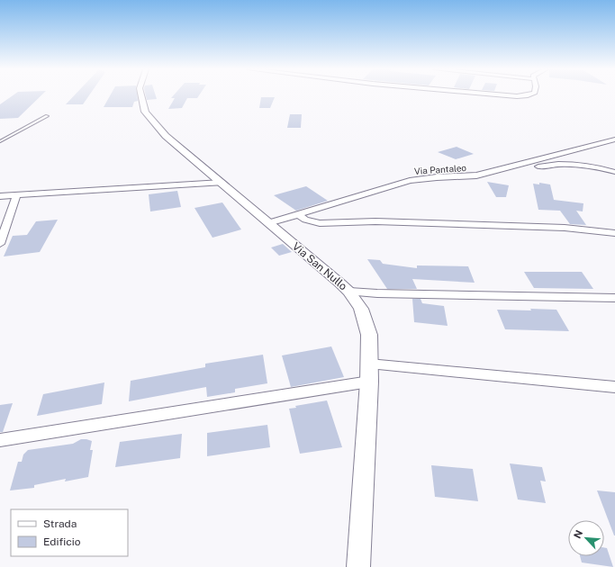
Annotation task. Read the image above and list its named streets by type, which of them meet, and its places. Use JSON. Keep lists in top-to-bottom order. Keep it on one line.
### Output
{"streets":{"street":["Via Pantaleo","Via San Nullo"]},"crossings":[["Via Pantaleo","Via San Nullo"]],"legend":["Strada","Edificio"],"north":"top left"}
